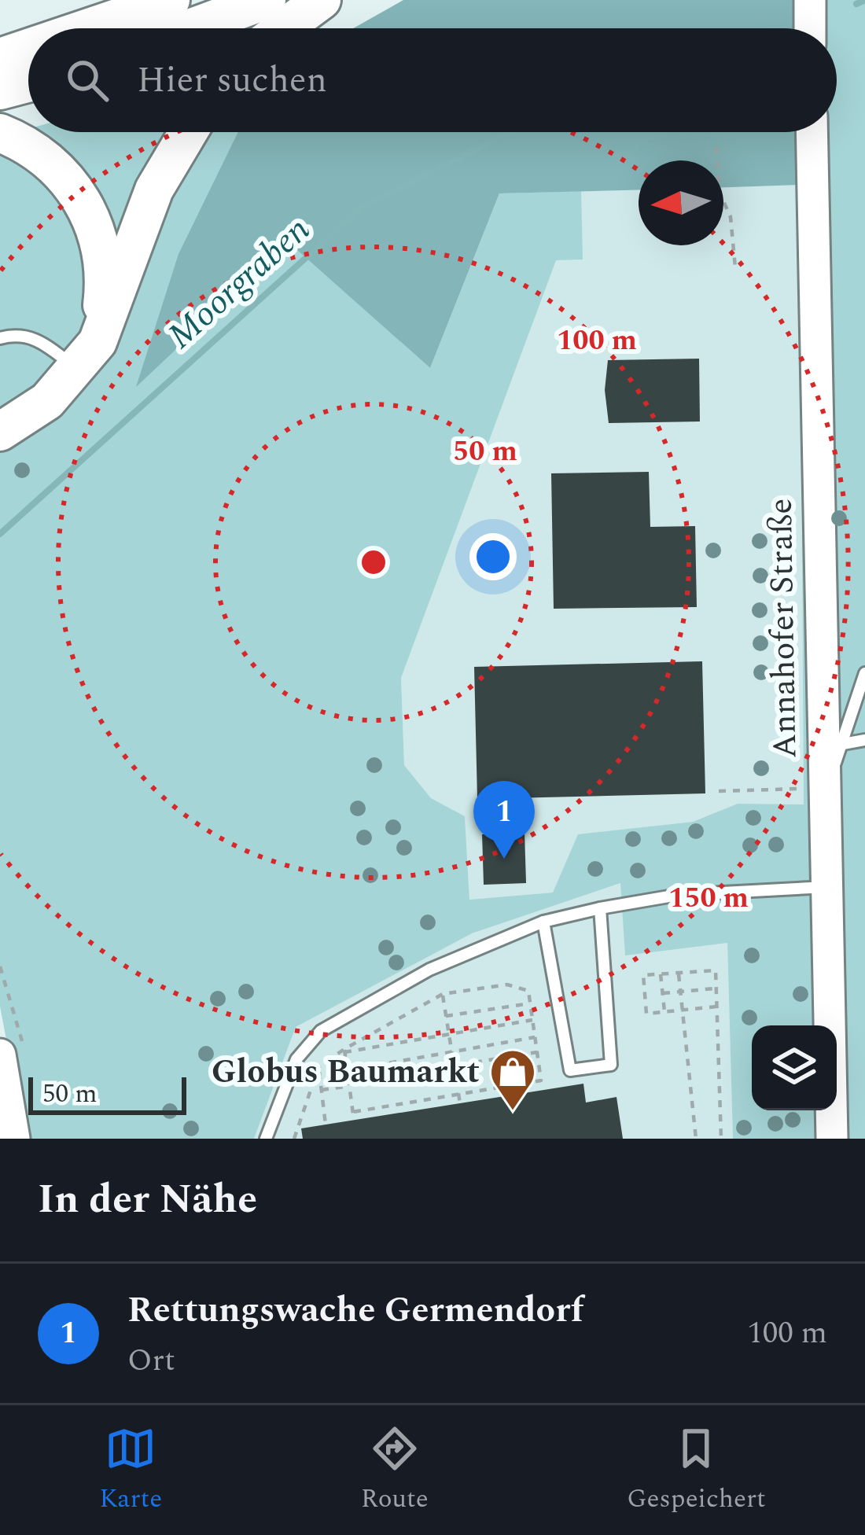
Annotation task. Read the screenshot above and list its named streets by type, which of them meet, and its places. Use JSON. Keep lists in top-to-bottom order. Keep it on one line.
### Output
{"streets":{"street":["Annahofer Straße"]},"water":["Moorgraben"],"places":{"shop":["Globus Baumarkt"]},"scale_bar":"50 m","north":"left","page":{"search":"Hier suchen","pins":"1","scale":"50 m","heading":"In der Nähe","list":[{"mark":"1","name":"Rettungswache Germendorf","note":"Ort","value":"100 m"}],"nav":["Karte","Route","Gespeichert"]},"rings":["100 m","50 m","150 m"]}
